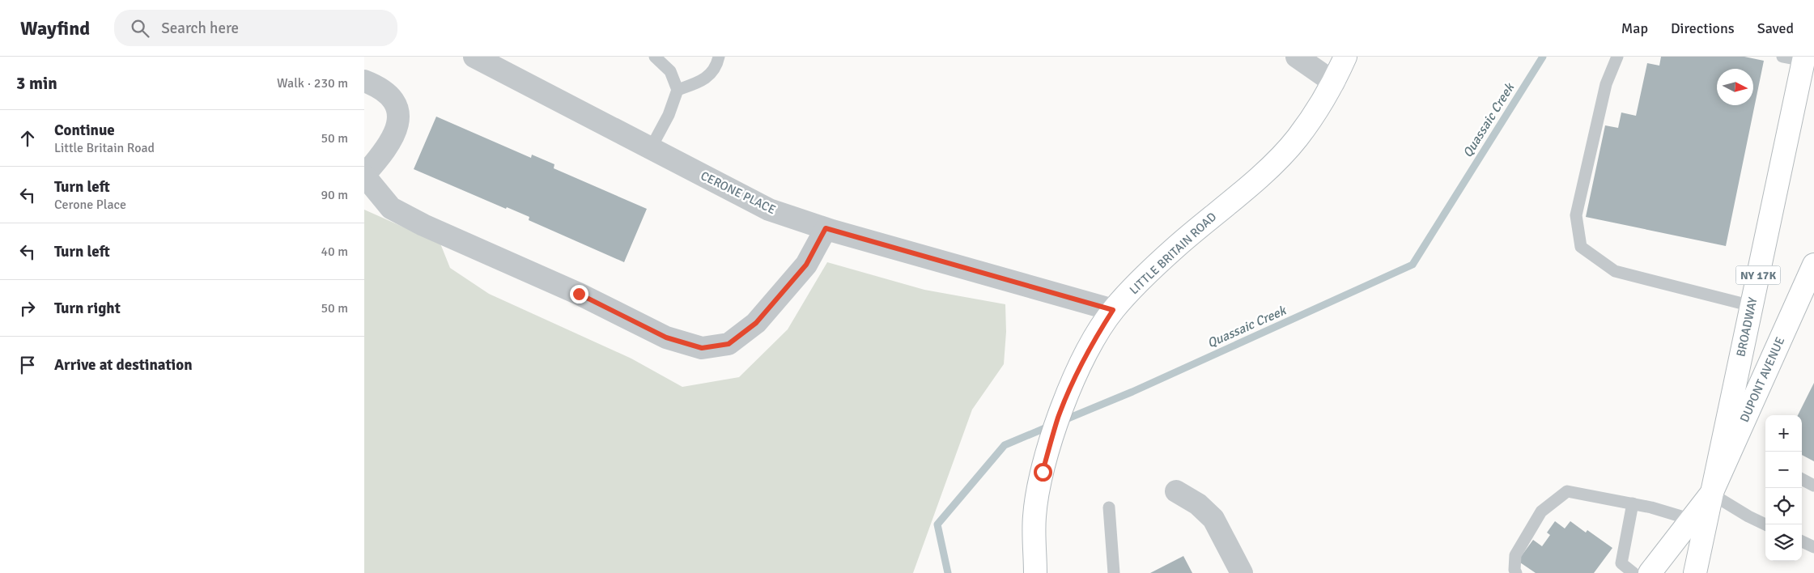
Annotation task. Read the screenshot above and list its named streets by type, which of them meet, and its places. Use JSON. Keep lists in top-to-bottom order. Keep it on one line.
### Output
{"streets":{"street":["CERONE PLACE","LITTLE BRITAIN ROAD","NY 17K","BROADWAY","DUPONT AVENUE"]},"crossings":[["CERONE PLACE","LITTLE BRITAIN ROAD"],["BROADWAY","DUPONT AVENUE"]],"water":["Quassaic Creek"],"north":"right","page":{"header":"Wayfind","search":"Search here","nav":["Map","Directions","Saved"],"heading":["3 min","Walk · 230 m"],"list":[["Continue","Little Britain Road","50 m"],["Turn left","Cerone Place","90 m"],["Turn left","40 m"],["Turn right","50 m"],"Arrive at destination"],"map_buttons":["+","−"]}}
